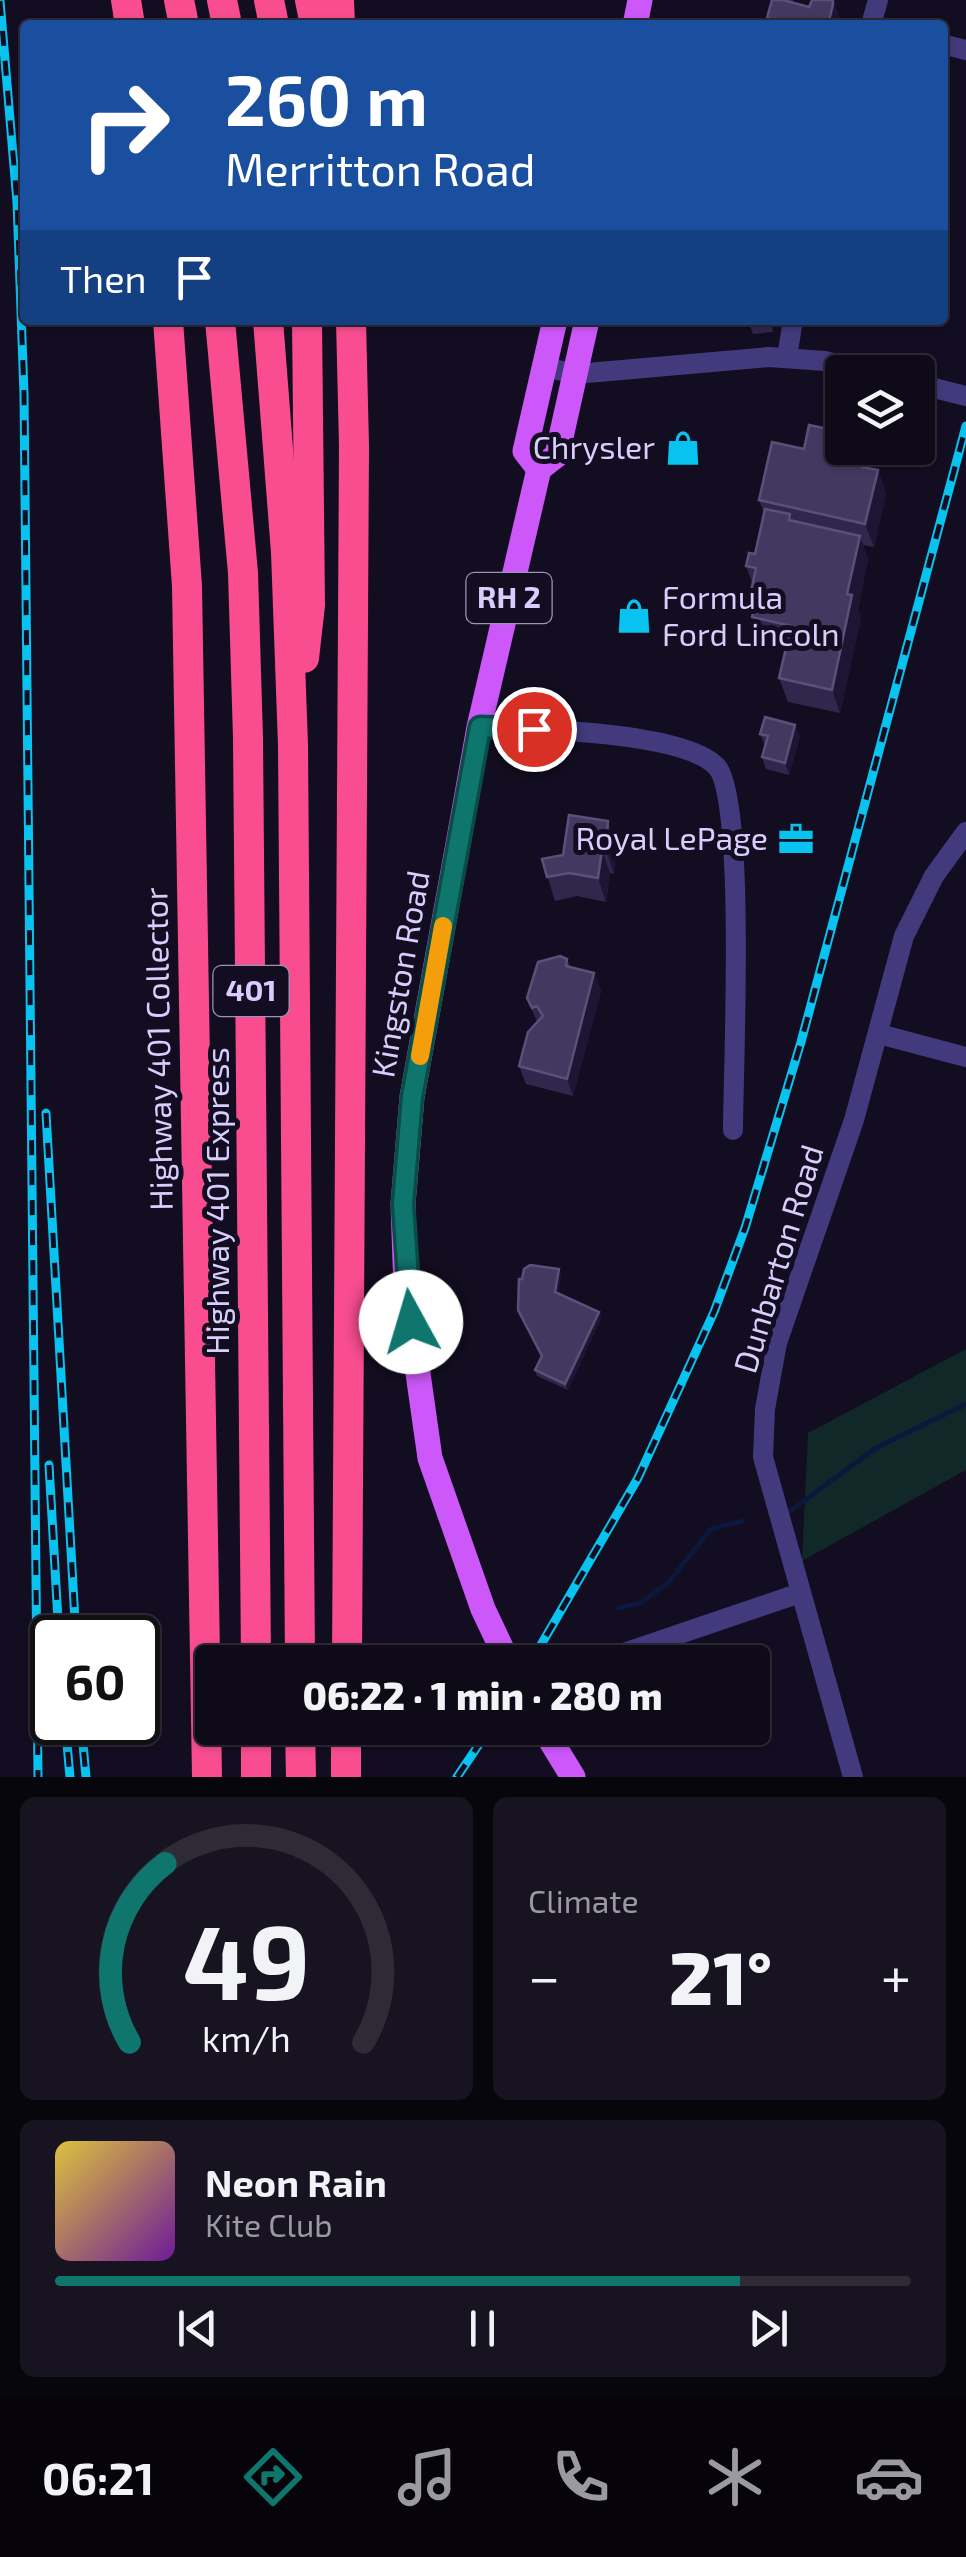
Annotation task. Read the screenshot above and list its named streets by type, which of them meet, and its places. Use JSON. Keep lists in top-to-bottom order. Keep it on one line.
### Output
{"streets":{"highway":["401","Highway 401 Collector","Highway 401 Express"],"main road":["RH 2","Kingston Road"],"street":["Dunbarton Road"]},"places":{"shop":["Chrysler","Formula Ford Lincoln"],"office":["Royal LePage"]},"page":{"turn":["260 m","Merritton Road"],"then":"Then","limit":"60","trip":"06:22 · 1 min · 280 m","tile":"Climate","heat":["−","21°","+"],"song":["Neon Rain","Kite Club"],"tabs":"06:21","gauge":["49","km/h"]}}
